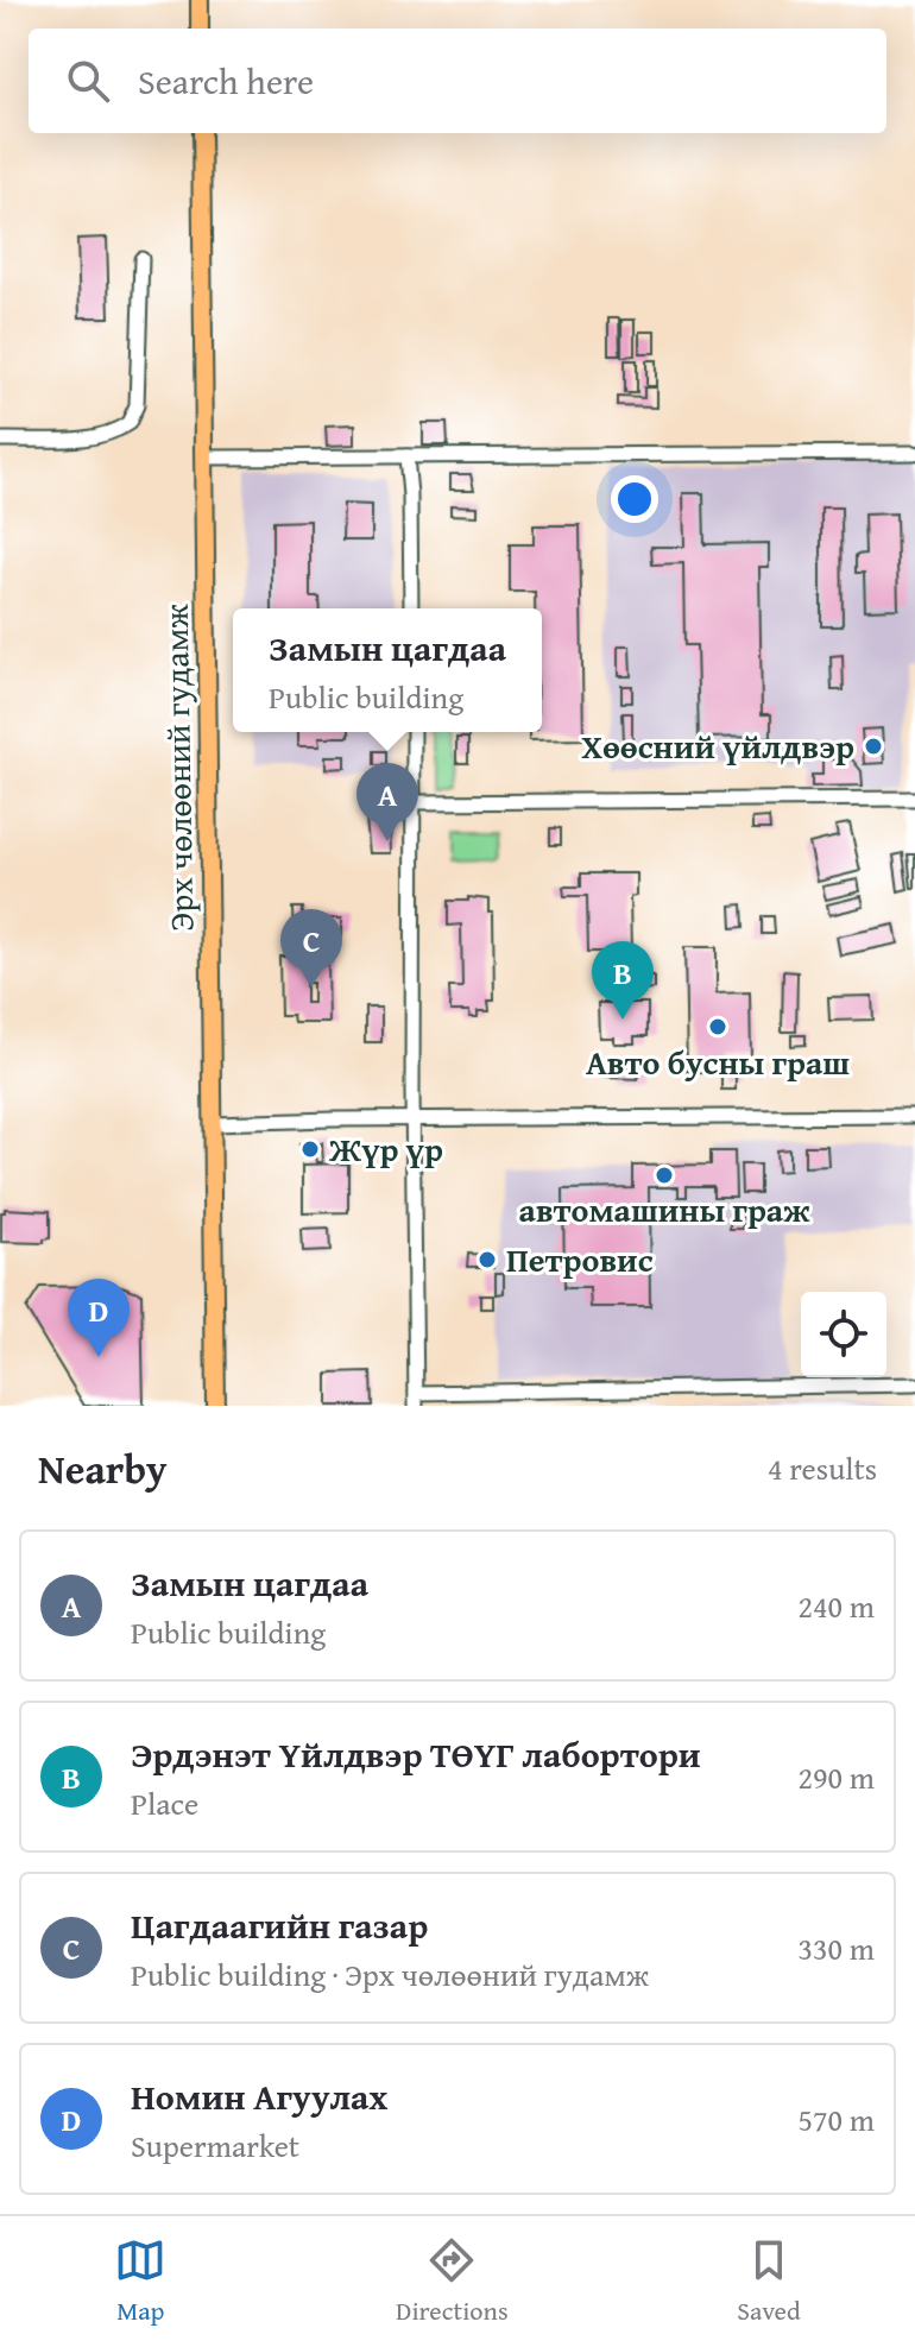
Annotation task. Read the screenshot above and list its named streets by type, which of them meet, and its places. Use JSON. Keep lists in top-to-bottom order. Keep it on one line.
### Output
{"streets":{"main road":["Эрх чөлөөний гудамж"]},"places":["Хөөсний үйлдвэр","Авто бусны граш","Жүр үр","автомашины граж","Петровис"],"page":{"search":"Search here","popup":["Замын цагдаа","Public building"],"pins":["A","C","B","D"],"heading":["Nearby","4 results"],"list":[{"mark":"A","name":"Замын цагдаа","note":"Public building","value":"240 m"},{"mark":"B","name":"Эрдэнэт Үйлдвэр ТӨҮГ лабортори","note":"Place","value":"290 m"},{"mark":"C","name":"Цагдаагийн газар","note":"Public building · Эрх чөлөөний гудамж","value":"330 m"},{"mark":"D","name":"Номин Агуулах","note":"Supermarket","value":"570 m"}],"nav":["Map","Directions","Saved"]}}
